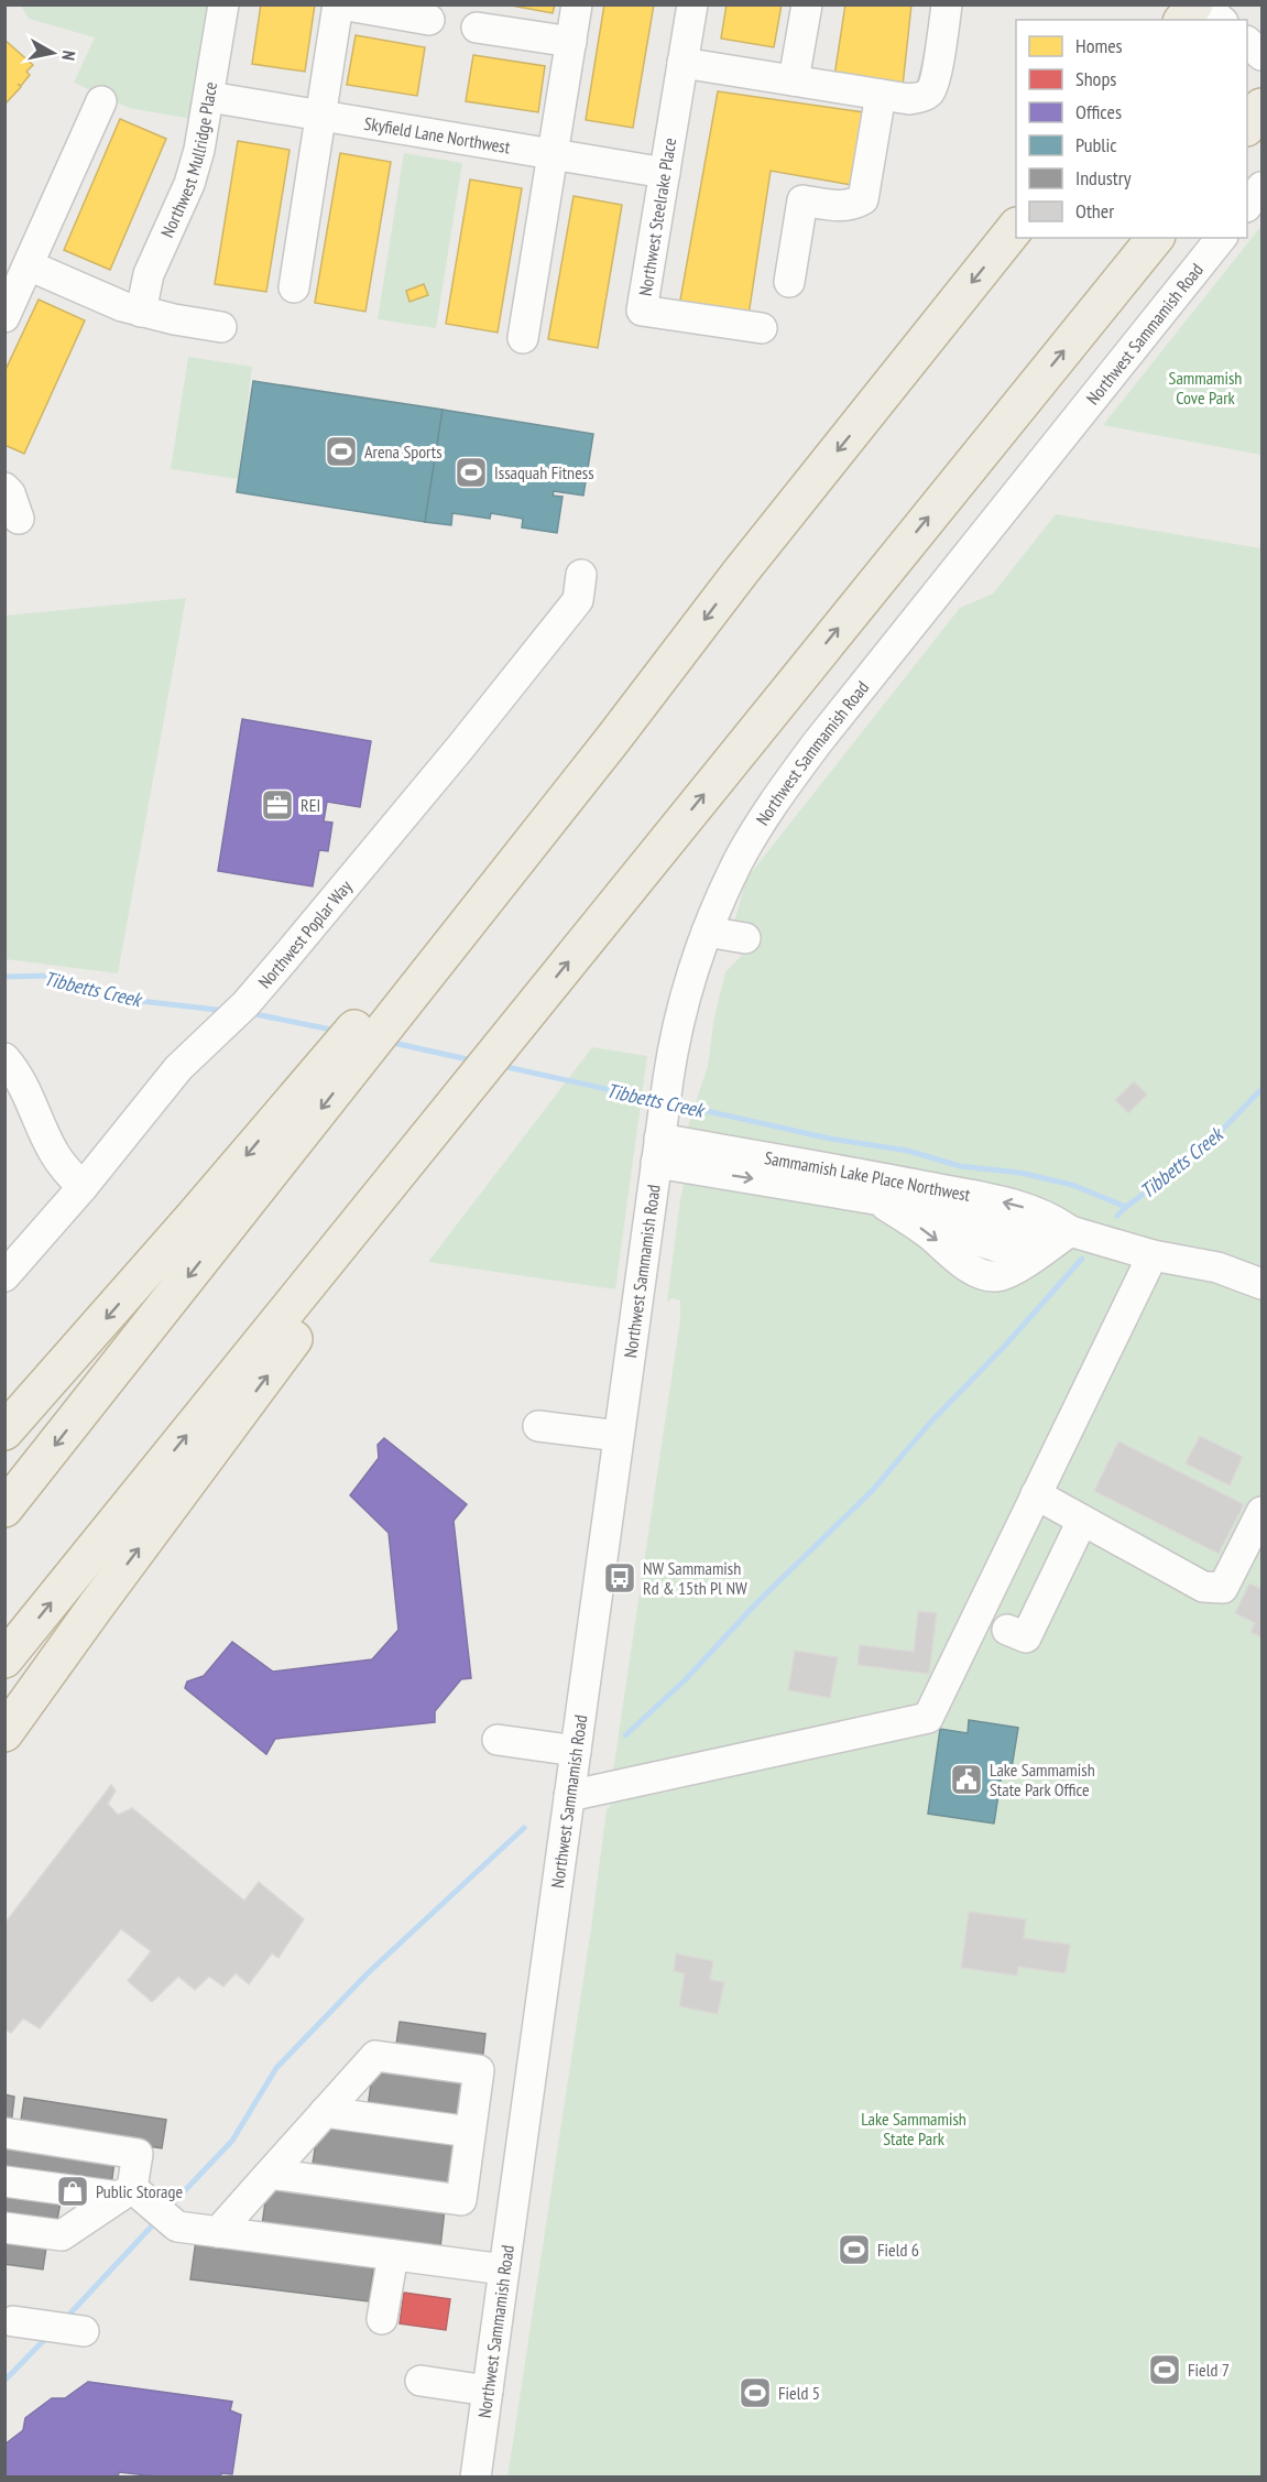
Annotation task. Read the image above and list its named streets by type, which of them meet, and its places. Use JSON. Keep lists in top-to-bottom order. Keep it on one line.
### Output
{"streets":{"street":["Skyfield Lane Northwest","Northwest Mullridge Place","Northwest Steelrake Place","Northwest Sammamish Road","Northwest Poplar Way","Sammamish Lake Place Northwest"]},"crossings":[["Skyfield Lane Northwest","Northwest Mullridge Place"],["Skyfield Lane Northwest","Northwest Steelrake Place"],["Northwest Sammamish Road","Sammamish Lake Place Northwest"]],"water":["Tibbetts Creek"],"parks":["Sammamish Cove Park","Lake Sammamish State Park"],"places":{"sports":["Arena Sports","Issaquah Fitness","Field 6","Field 7","Field 5"],"office":["REI"],"bus stop":["NW Sammamish Rd & 15th Pl NW"],"public building":["Lake Sammamish State Park Office"],"shop":["Public Storage"]},"legend":["Homes","Shops","Offices","Public","Industry","Other"],"north":"right"}
